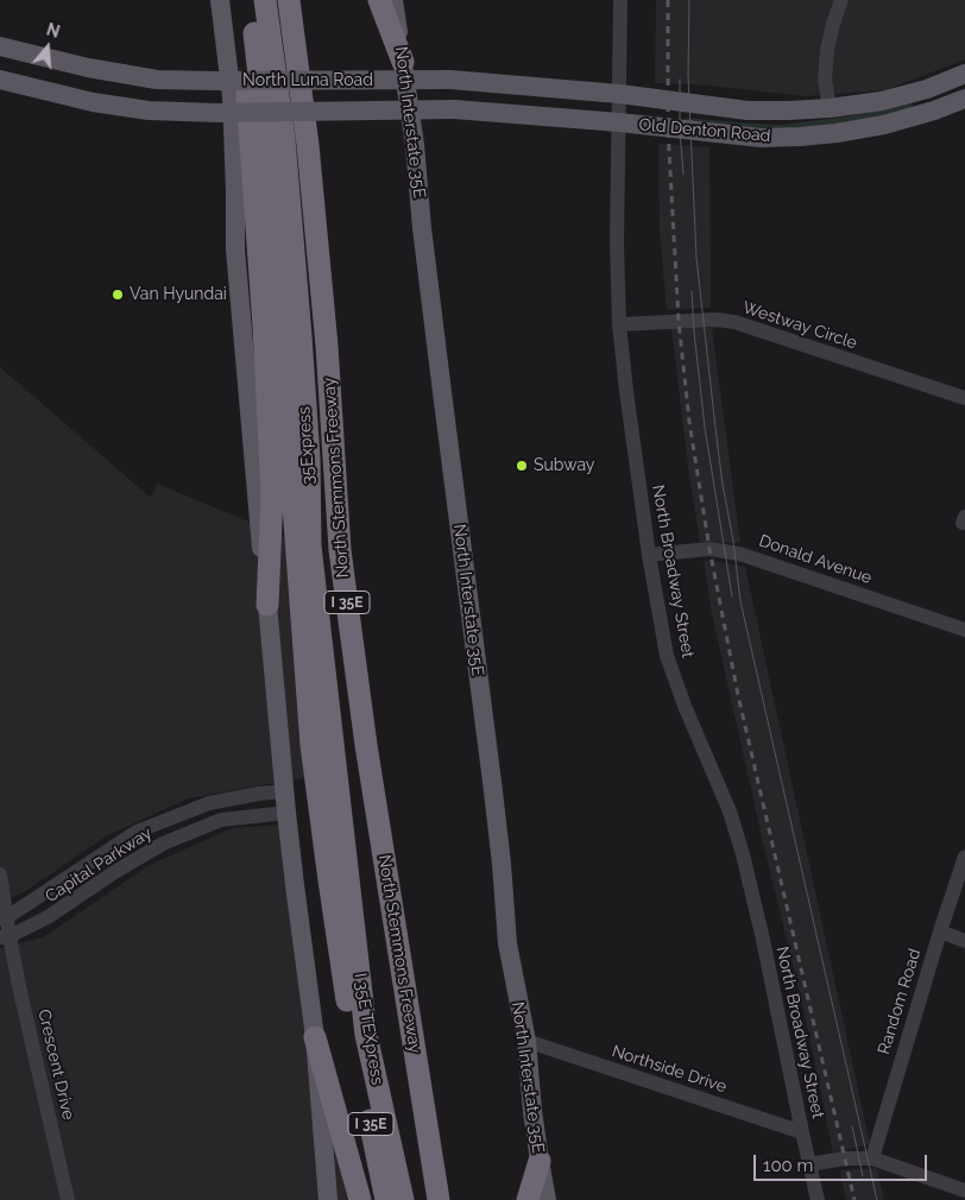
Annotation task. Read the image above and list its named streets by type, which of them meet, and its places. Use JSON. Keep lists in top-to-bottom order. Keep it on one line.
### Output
{"streets":{"highway":["35Express","North Stemmons Freeway","I 35E","I 35E TEXpress"],"main road":["North Luna Road","North Interstate 35E","Old Denton Road"],"street":["Westway Circle","Donald Avenue","North Broadway Street","Capital Parkway","Random Road","Crescent Drive","Northside Drive"]},"crossings":[["North Luna Road","Old Denton Road"],["North Luna Road","North Broadway Street"],["North Interstate 35E","Northside Drive"],["Old Denton Road","North Broadway Street"],["Westway Circle","North Broadway Street"],["35Express","I 35E TEXpress"],["Donald Avenue","North Broadway Street"],["North Broadway Street","Northside Drive"],["Capital Parkway","Crescent Drive"]],"places":["Van Hyundai","Subway"],"scale_bar":"100 m","north":"top"}
